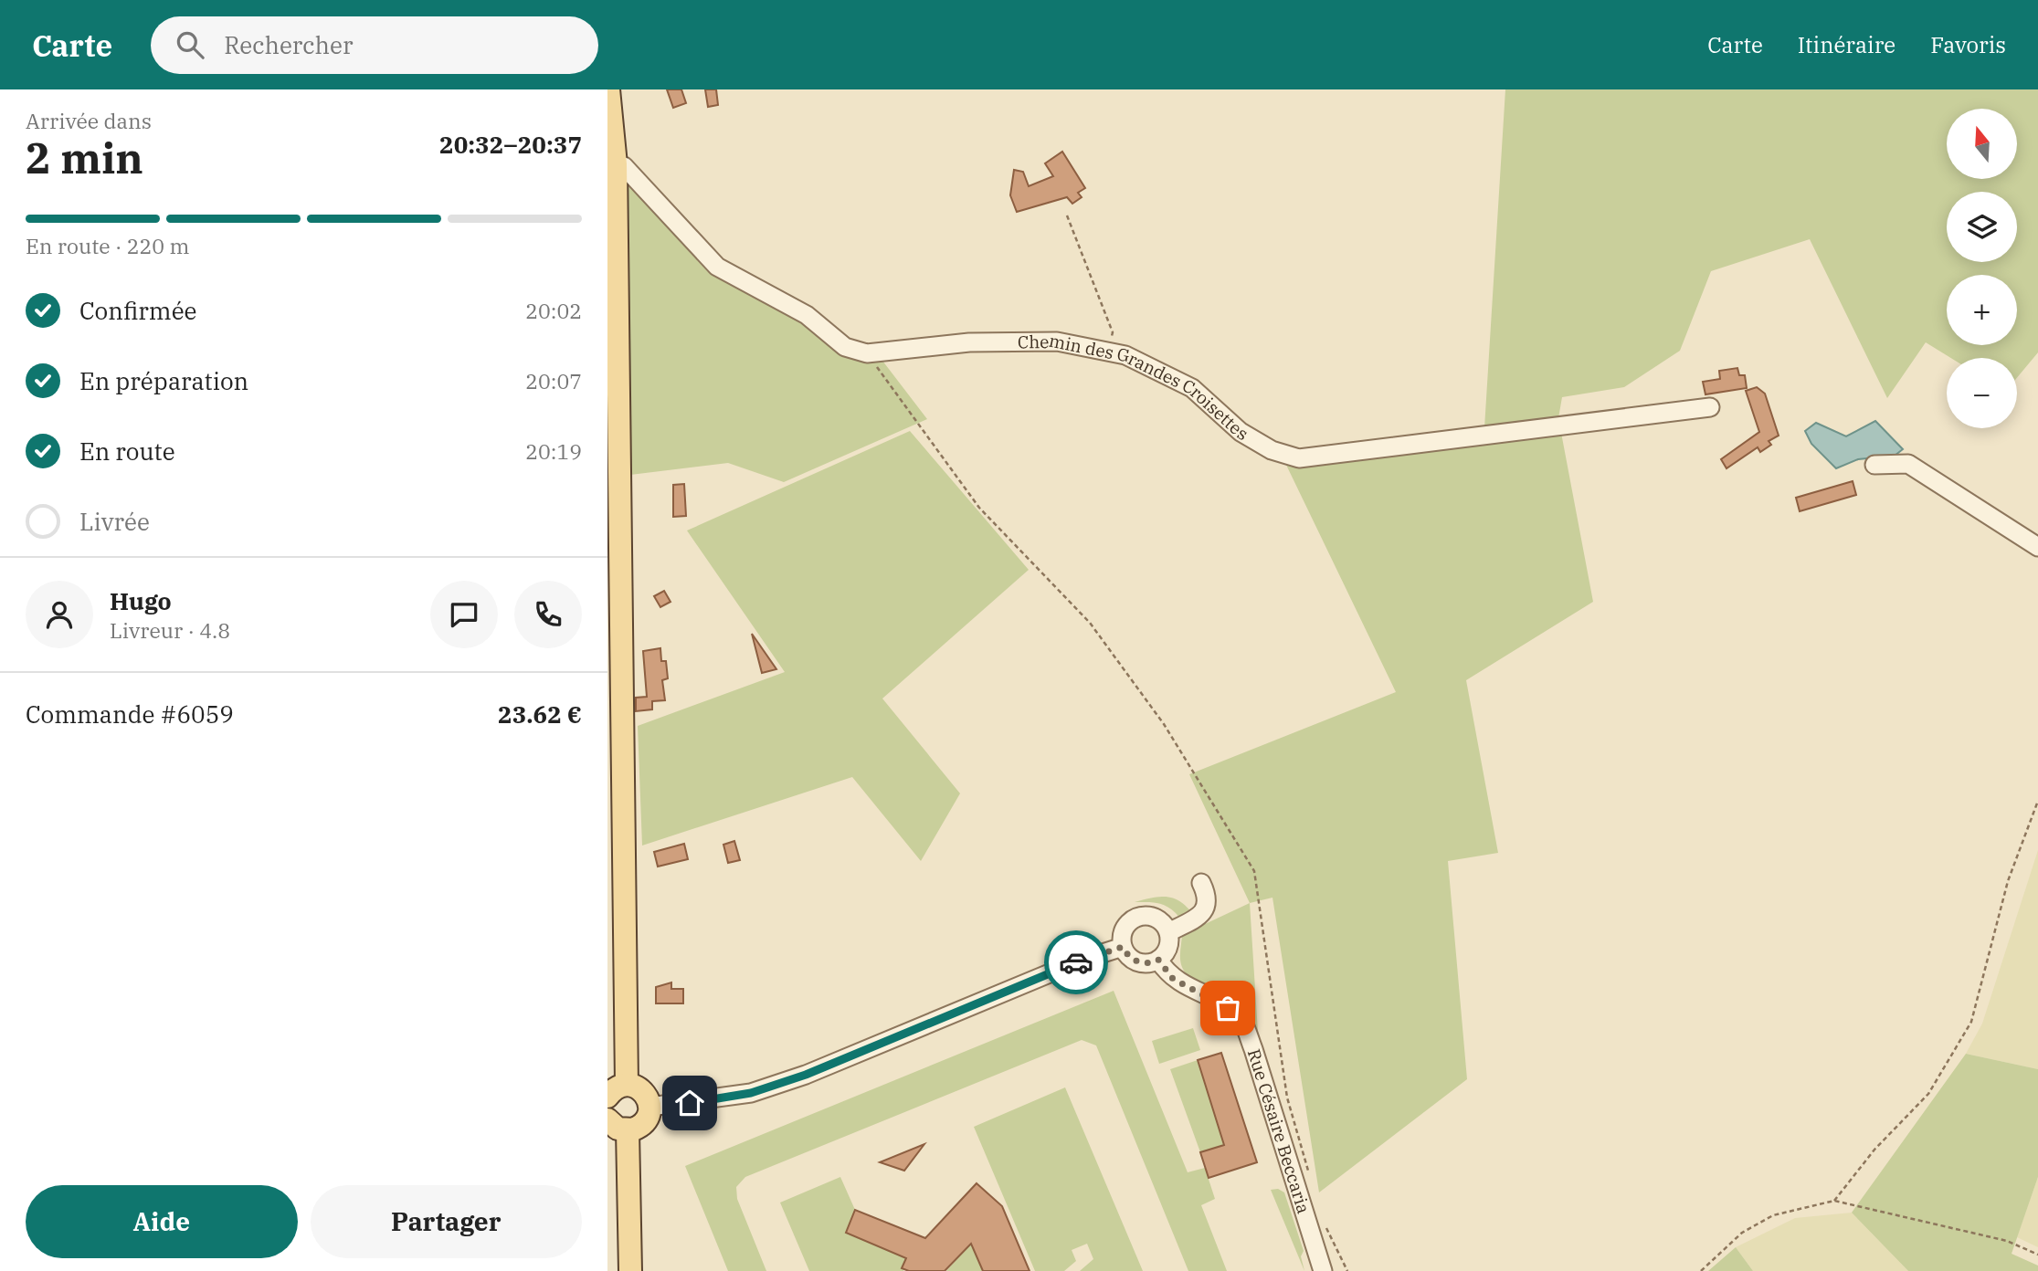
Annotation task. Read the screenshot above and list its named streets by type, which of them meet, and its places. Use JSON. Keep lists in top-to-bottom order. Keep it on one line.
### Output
{"streets":{"street":["Chemin des Grandes Croisettes","Rue Césaire Beccaria"]},"north":"top","page":{"header":"Carte","search":"Rechercher","nav":["Carte","Itinéraire","Favoris"],"heading":["2 min","Arrivée dans","20:32–20:37"],"panel":["Hugo","Livreur · 4.8","Commande #6059","23.62 €"],"map_buttons":["+","−"],"bar":"En route · 220 m","list":[["Confirmée","20:02"],["En préparation","20:07"],["En route","20:19"],"Livrée"],"buttons":["Aide","Partager"]}}
